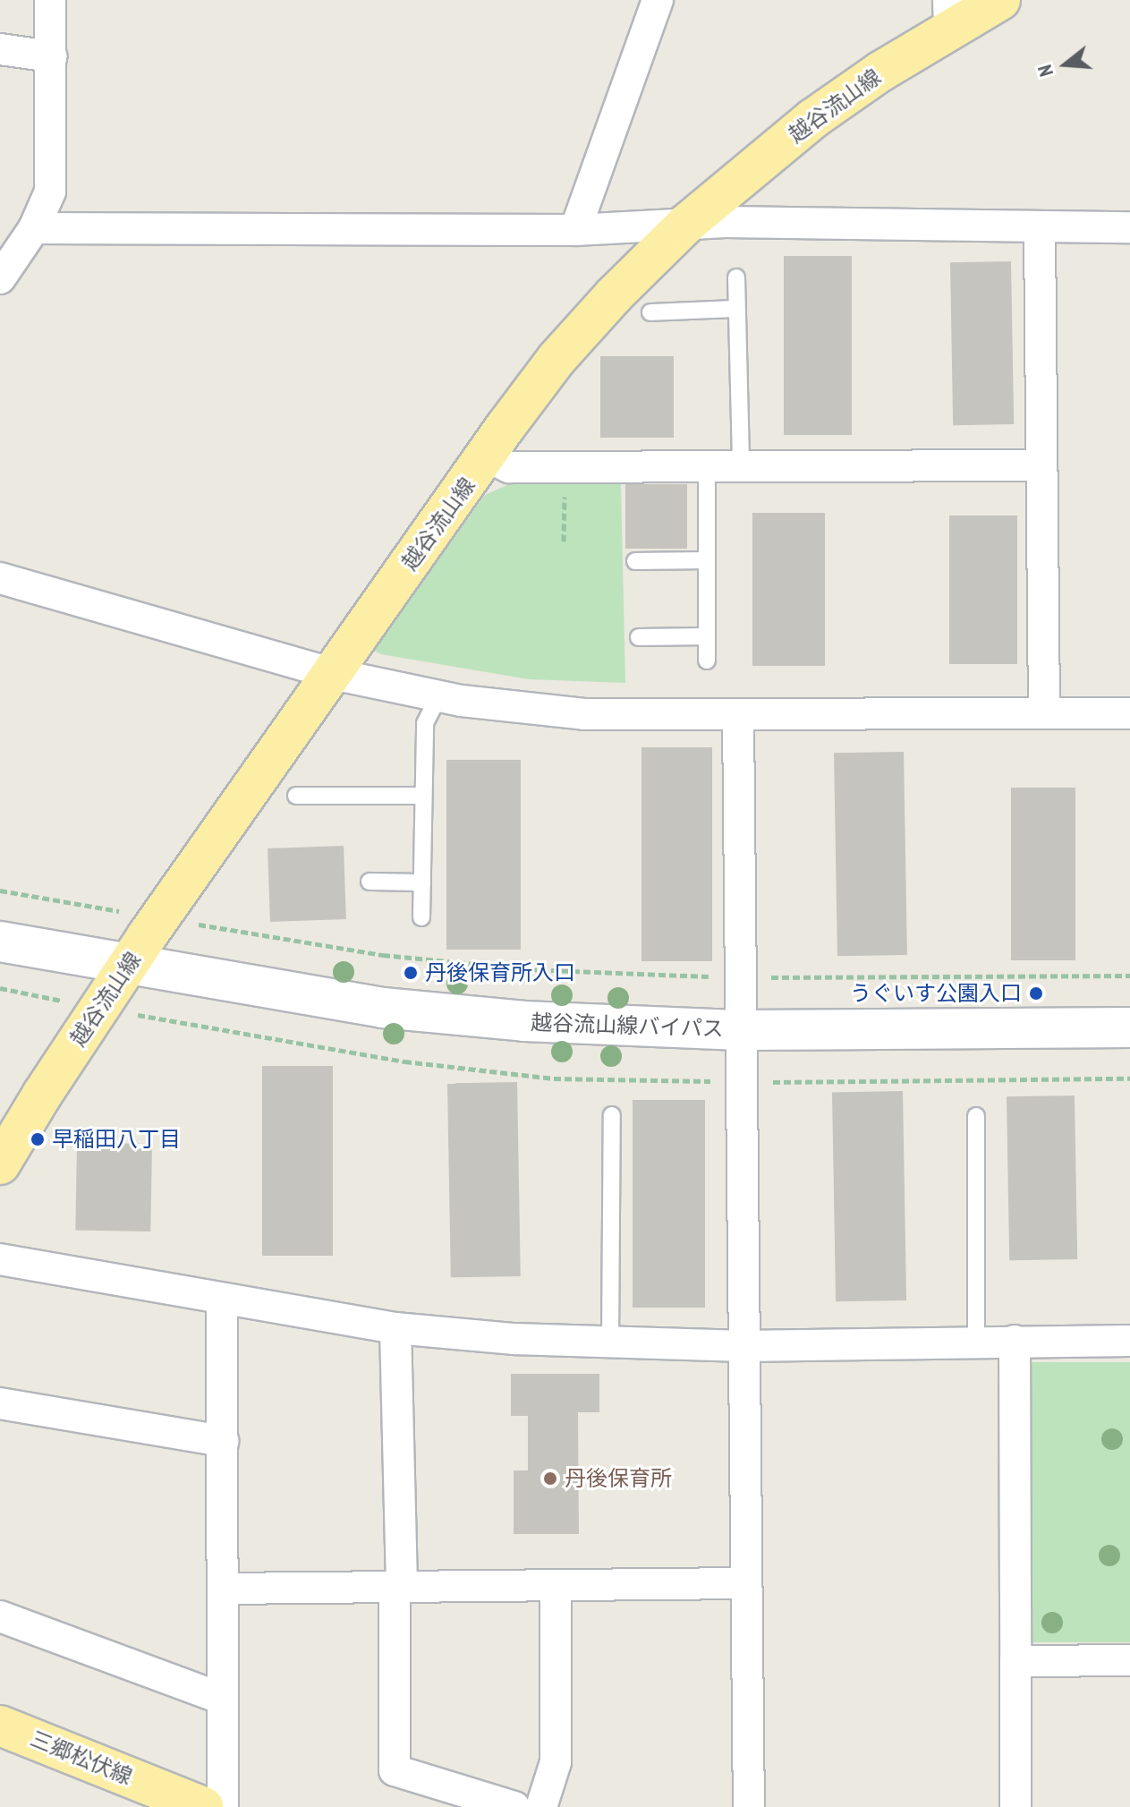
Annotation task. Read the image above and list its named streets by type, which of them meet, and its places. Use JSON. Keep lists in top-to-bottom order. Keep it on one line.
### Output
{"streets":{"main road":["越谷流山線","三郷松伏線"],"street":["越谷流山線バイパス"]},"crossings":[["越谷流山線","越谷流山線バイパス"]],"places":["丹後保育所入口","うぐいす公園入口","早稲田八丁目","丹後保育所"],"north":"left"}
